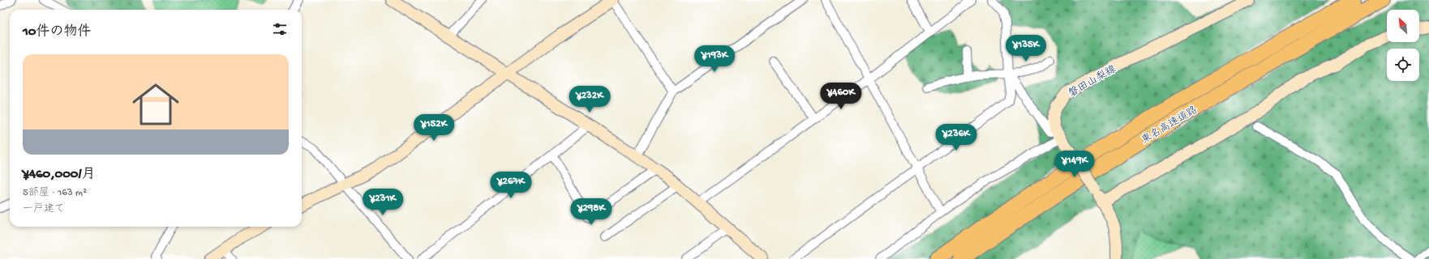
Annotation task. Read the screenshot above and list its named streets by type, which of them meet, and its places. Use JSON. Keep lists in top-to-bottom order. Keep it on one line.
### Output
{"streets":{"highway":["東名高速道路"],"street":["磐田山梨線"]},"north":"top left","page":{"heading":"10件の物件","price":["¥135K","¥193K","¥460K","¥232K","¥152K","¥236K","¥149K","¥267K","¥231K","¥298K"],"list":[{"name":"¥460,000/月","note":"5部屋 · 163 m² · 一戸建て"}]}}
